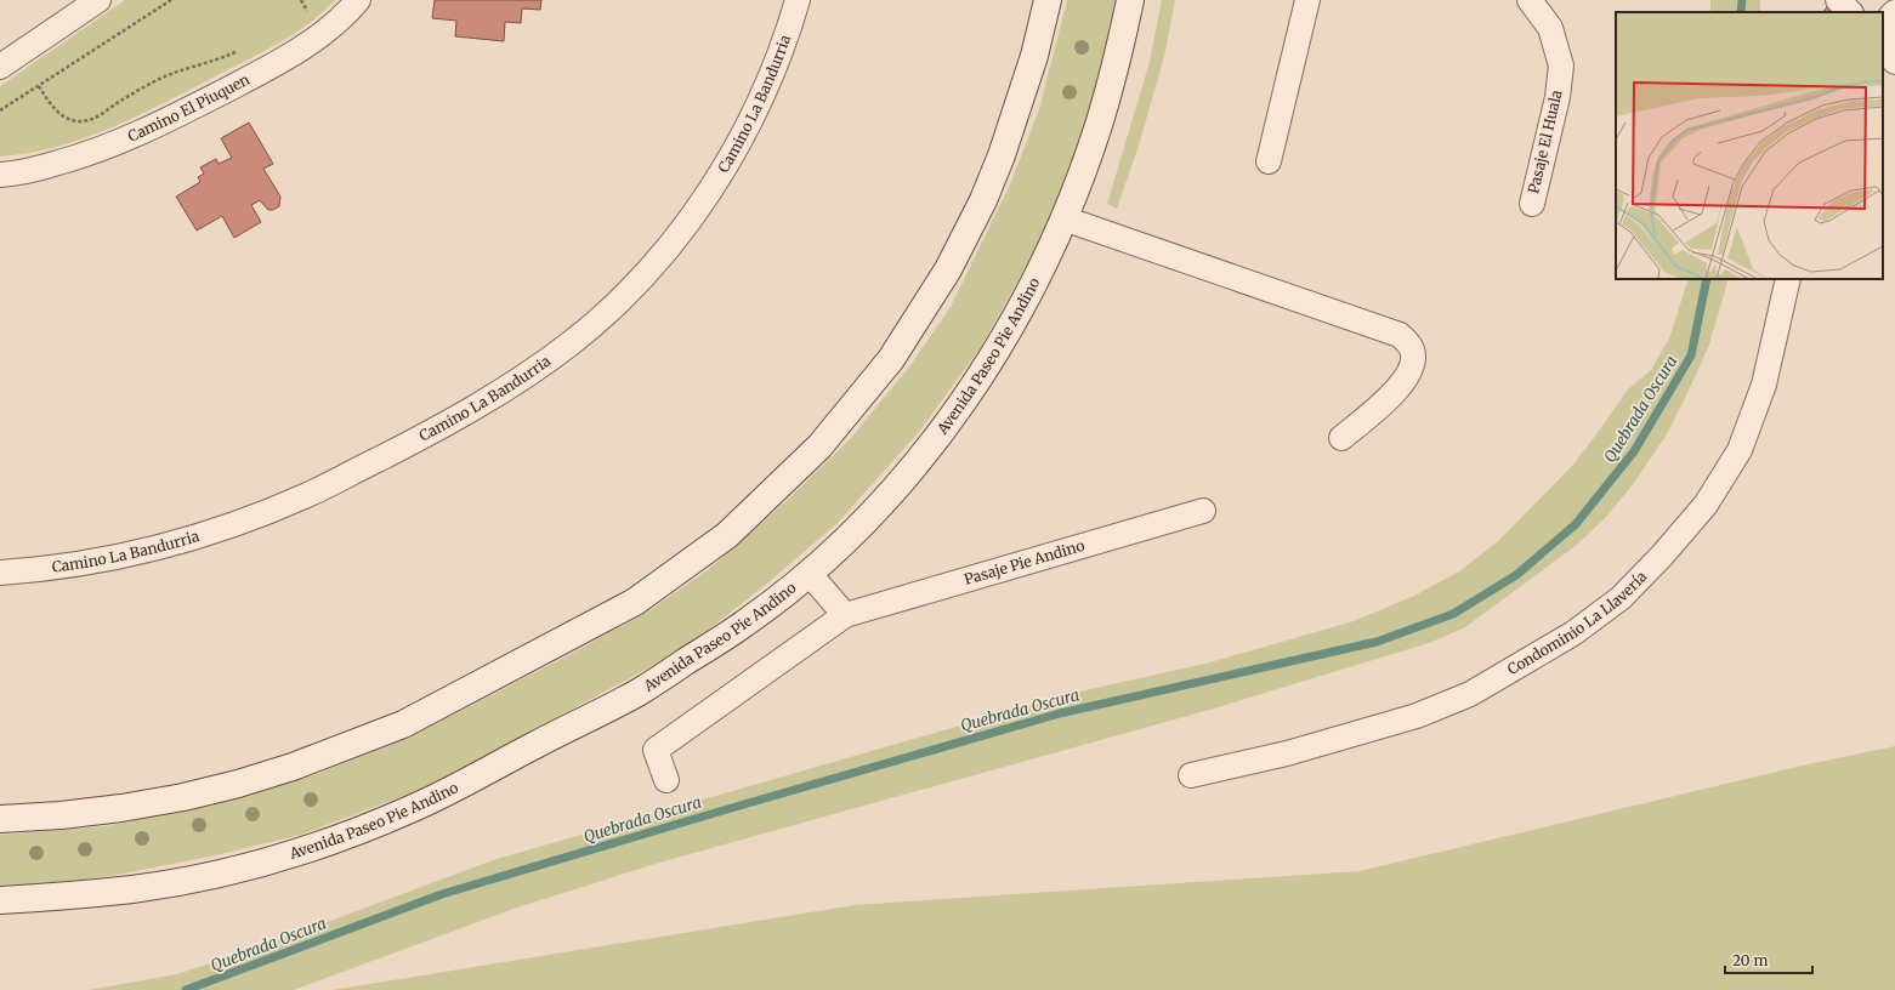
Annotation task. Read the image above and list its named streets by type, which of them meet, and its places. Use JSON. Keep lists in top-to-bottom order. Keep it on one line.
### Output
{"streets":{"main road":["Avenida Paseo Pie Andino"],"street":["Camino La Bandurria","Camino El Piuquen","Pasaje El Huala","Pasaje Pie Andino","Condominio La Llavería"]},"water":["Quebrada Oscura"],"scale_bar":"20 m"}
